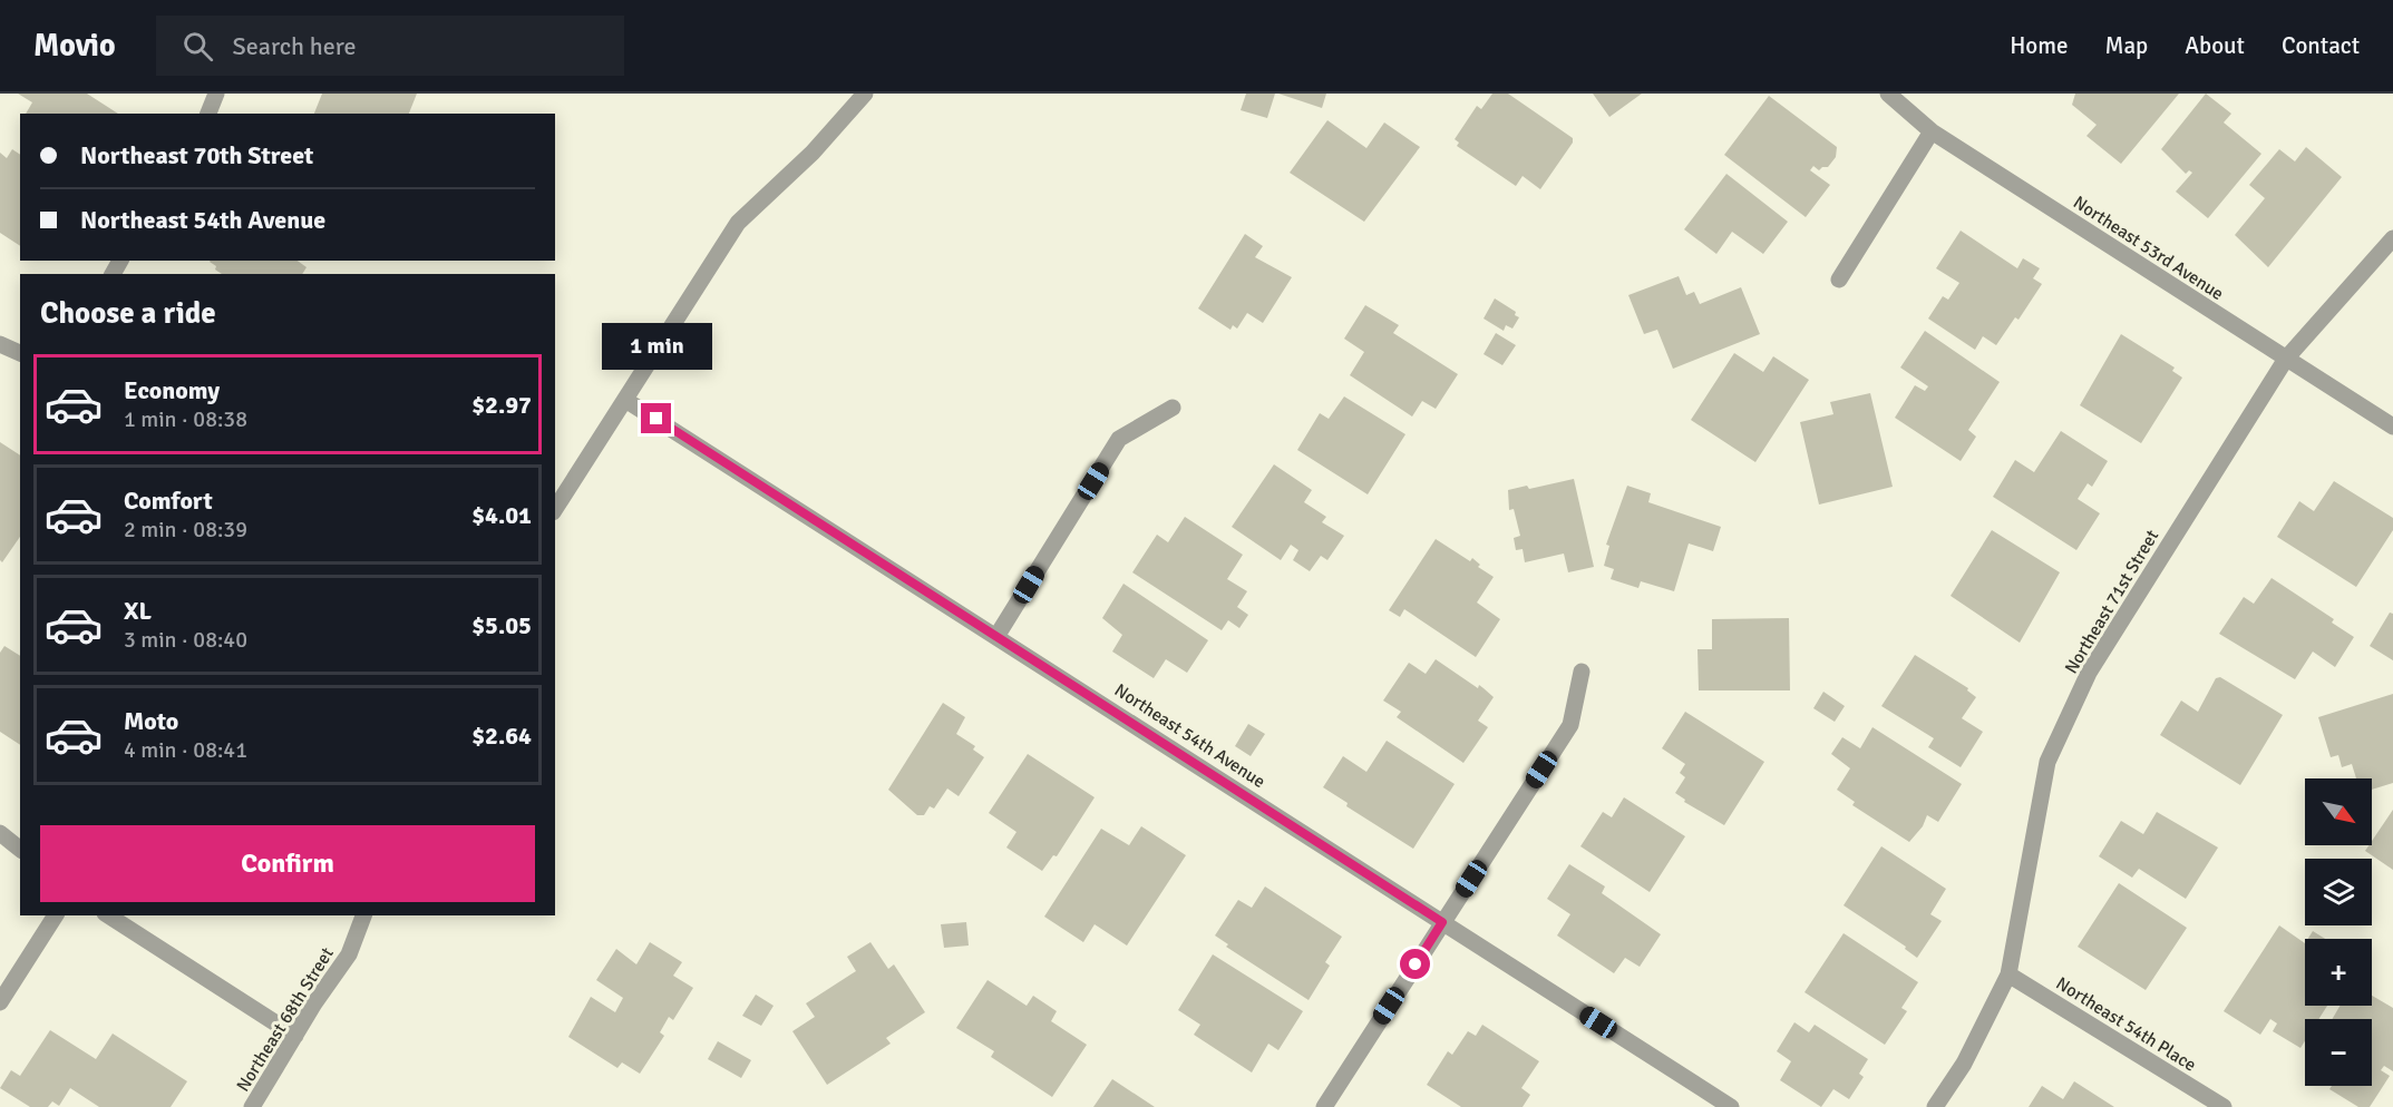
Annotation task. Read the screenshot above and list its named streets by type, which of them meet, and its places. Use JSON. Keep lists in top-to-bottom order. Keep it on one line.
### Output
{"streets":{"street":["Northeast 53rd Avenue","Northeast 71st Street","Northeast 54th Avenue","Northeast 68th Street","Northeast 54th Place"]},"crossings":[["Northeast 53rd Avenue","Northeast 71st Street"],["Northeast 71st Street","Northeast 54th Place"]],"north":"bottom right","page":{"header":"Movio","search":"Search here","nav":["Home","Map","About","Contact"],"banner":["Northeast 70th Street","Northeast 54th Avenue"],"heading":"Choose a ride","bubble":"1 min","list":[{"name":"Economy","note":"1 min · 08:38","value":"$2.97"},{"name":"Comfort","note":"2 min · 08:39","value":"$4.01"},{"name":"XL","note":"3 min · 08:40","value":"$5.05"},{"name":"Moto","note":"4 min · 08:41","value":"$2.64"}],"map_buttons":["+","−"],"buttons":"Confirm"}}
